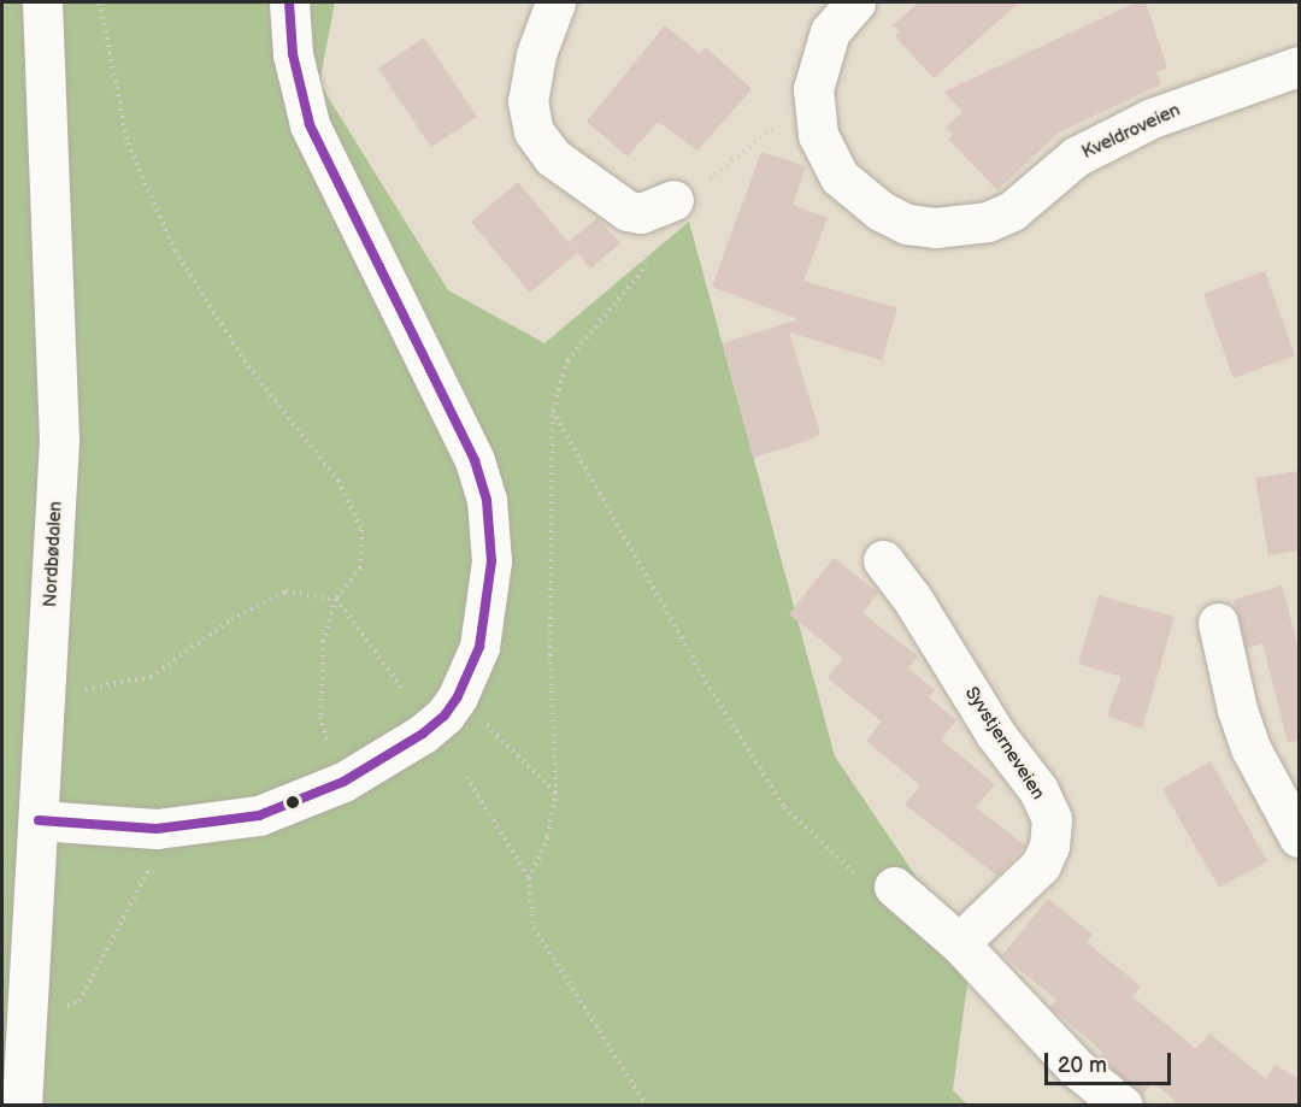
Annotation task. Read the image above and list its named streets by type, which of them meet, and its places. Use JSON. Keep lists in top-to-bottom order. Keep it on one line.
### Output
{"streets":{"street":["Kveldroveien","Nordbødalen","Syvstjerneveien"]},"scale_bar":"20 m"}
